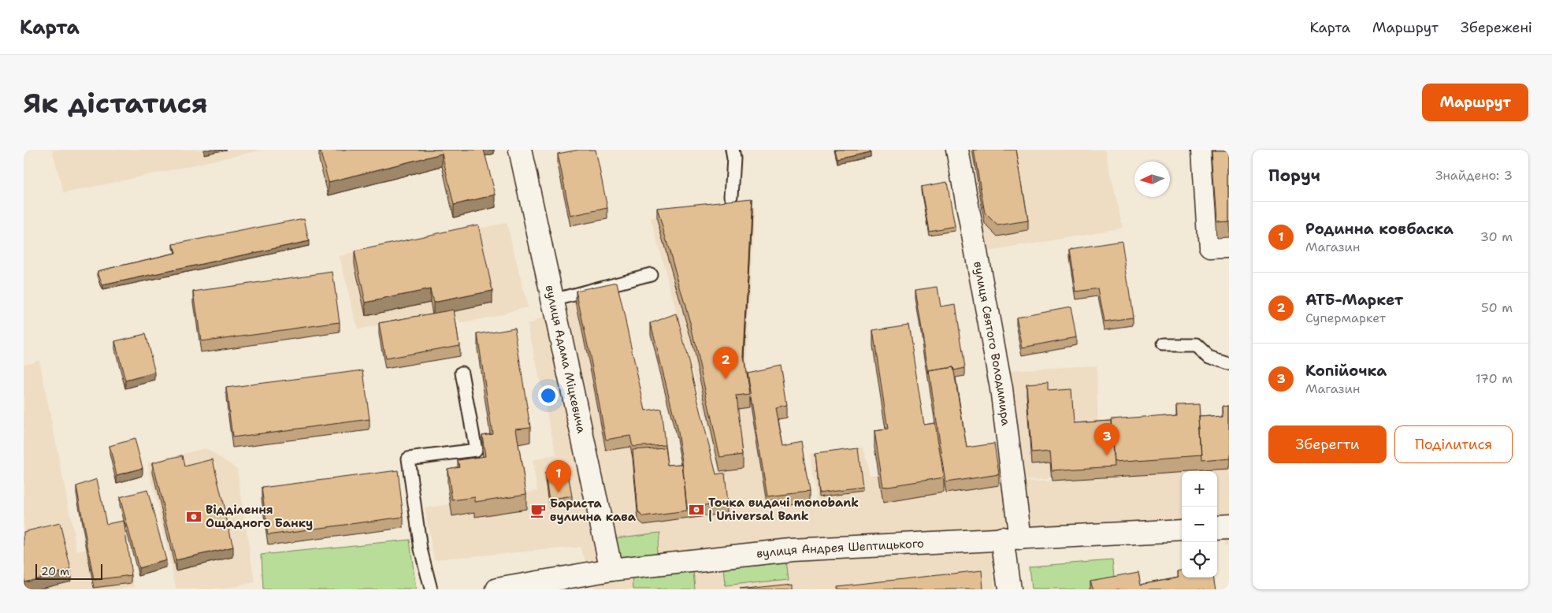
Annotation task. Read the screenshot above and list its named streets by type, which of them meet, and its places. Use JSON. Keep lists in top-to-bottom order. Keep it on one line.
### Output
{"streets":{"street":["вулиця Святого Володимира","вулиця Адама Міцкевича","вулиця Андрея Шептицького"]},"crossings":[["вулиця Святого Володимира","вулиця Андрея Шептицького"],["вулиця Адама Міцкевича","вулиця Андрея Шептицького"]],"places":{"bank":["Точка видачі monobank | Universal Bank","Відділення Ощадного Банку"],"cafe":["Бариста вулична кава"]},"scale_bar":"20 m","north":"left","page":{"header":"Карта","nav":["Карта","Маршрут","Збережені"],"buttons":["Маршрут",["Зберегти","Поділитися"]],"title":"Як дістатися","heading":["Поруч","Знайдено: 3"],"list":[{"mark":"1","name":"Родинна ковбаска","note":"Магазин","value":"30 m"},{"mark":"2","name":"АТБ-Маркет","note":"Супермаркет","value":"50 m"},{"mark":"3","name":"Копійочка","note":"Магазин","value":"170 m"}],"pins":["2","3","1"],"map_buttons":["+","−"],"scale":"20 m"}}
